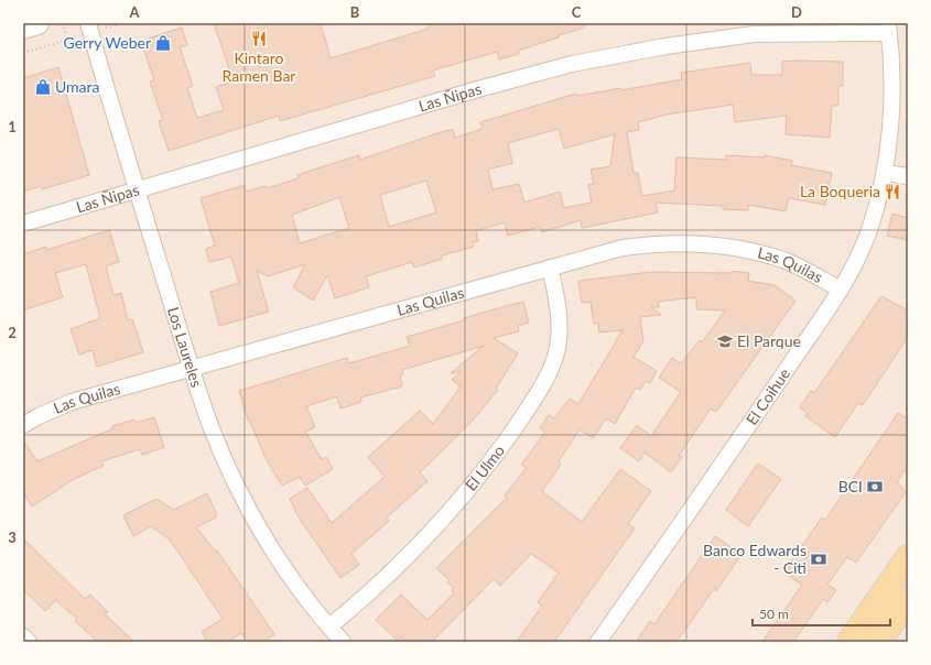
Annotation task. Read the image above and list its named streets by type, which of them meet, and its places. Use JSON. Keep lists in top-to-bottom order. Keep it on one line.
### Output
{"streets":{"street":["Las Ñipas","Las Quilas","Los Laureles","El Coihue","El Ulmo"]},"crossings":[["Las Ñipas","Los Laureles"],["Las Ñipas","El Coihue"],["Las Quilas","Los Laureles"],["Las Quilas","El Coihue"],["Las Quilas","El Ulmo"],["Los Laureles","El Ulmo"]],"places":{"restaurant":["Kintaro Ramen Bar","La Boqueria"],"shop":["Gerry Weber","Umara"],"school or university":["El Parque"],"bank":["BCI","Banco Edwards - Citi"]},"scale_bar":"50 m","grid":{"columns":["A","B","C","D"],"rows":["1","2","3"]}}
